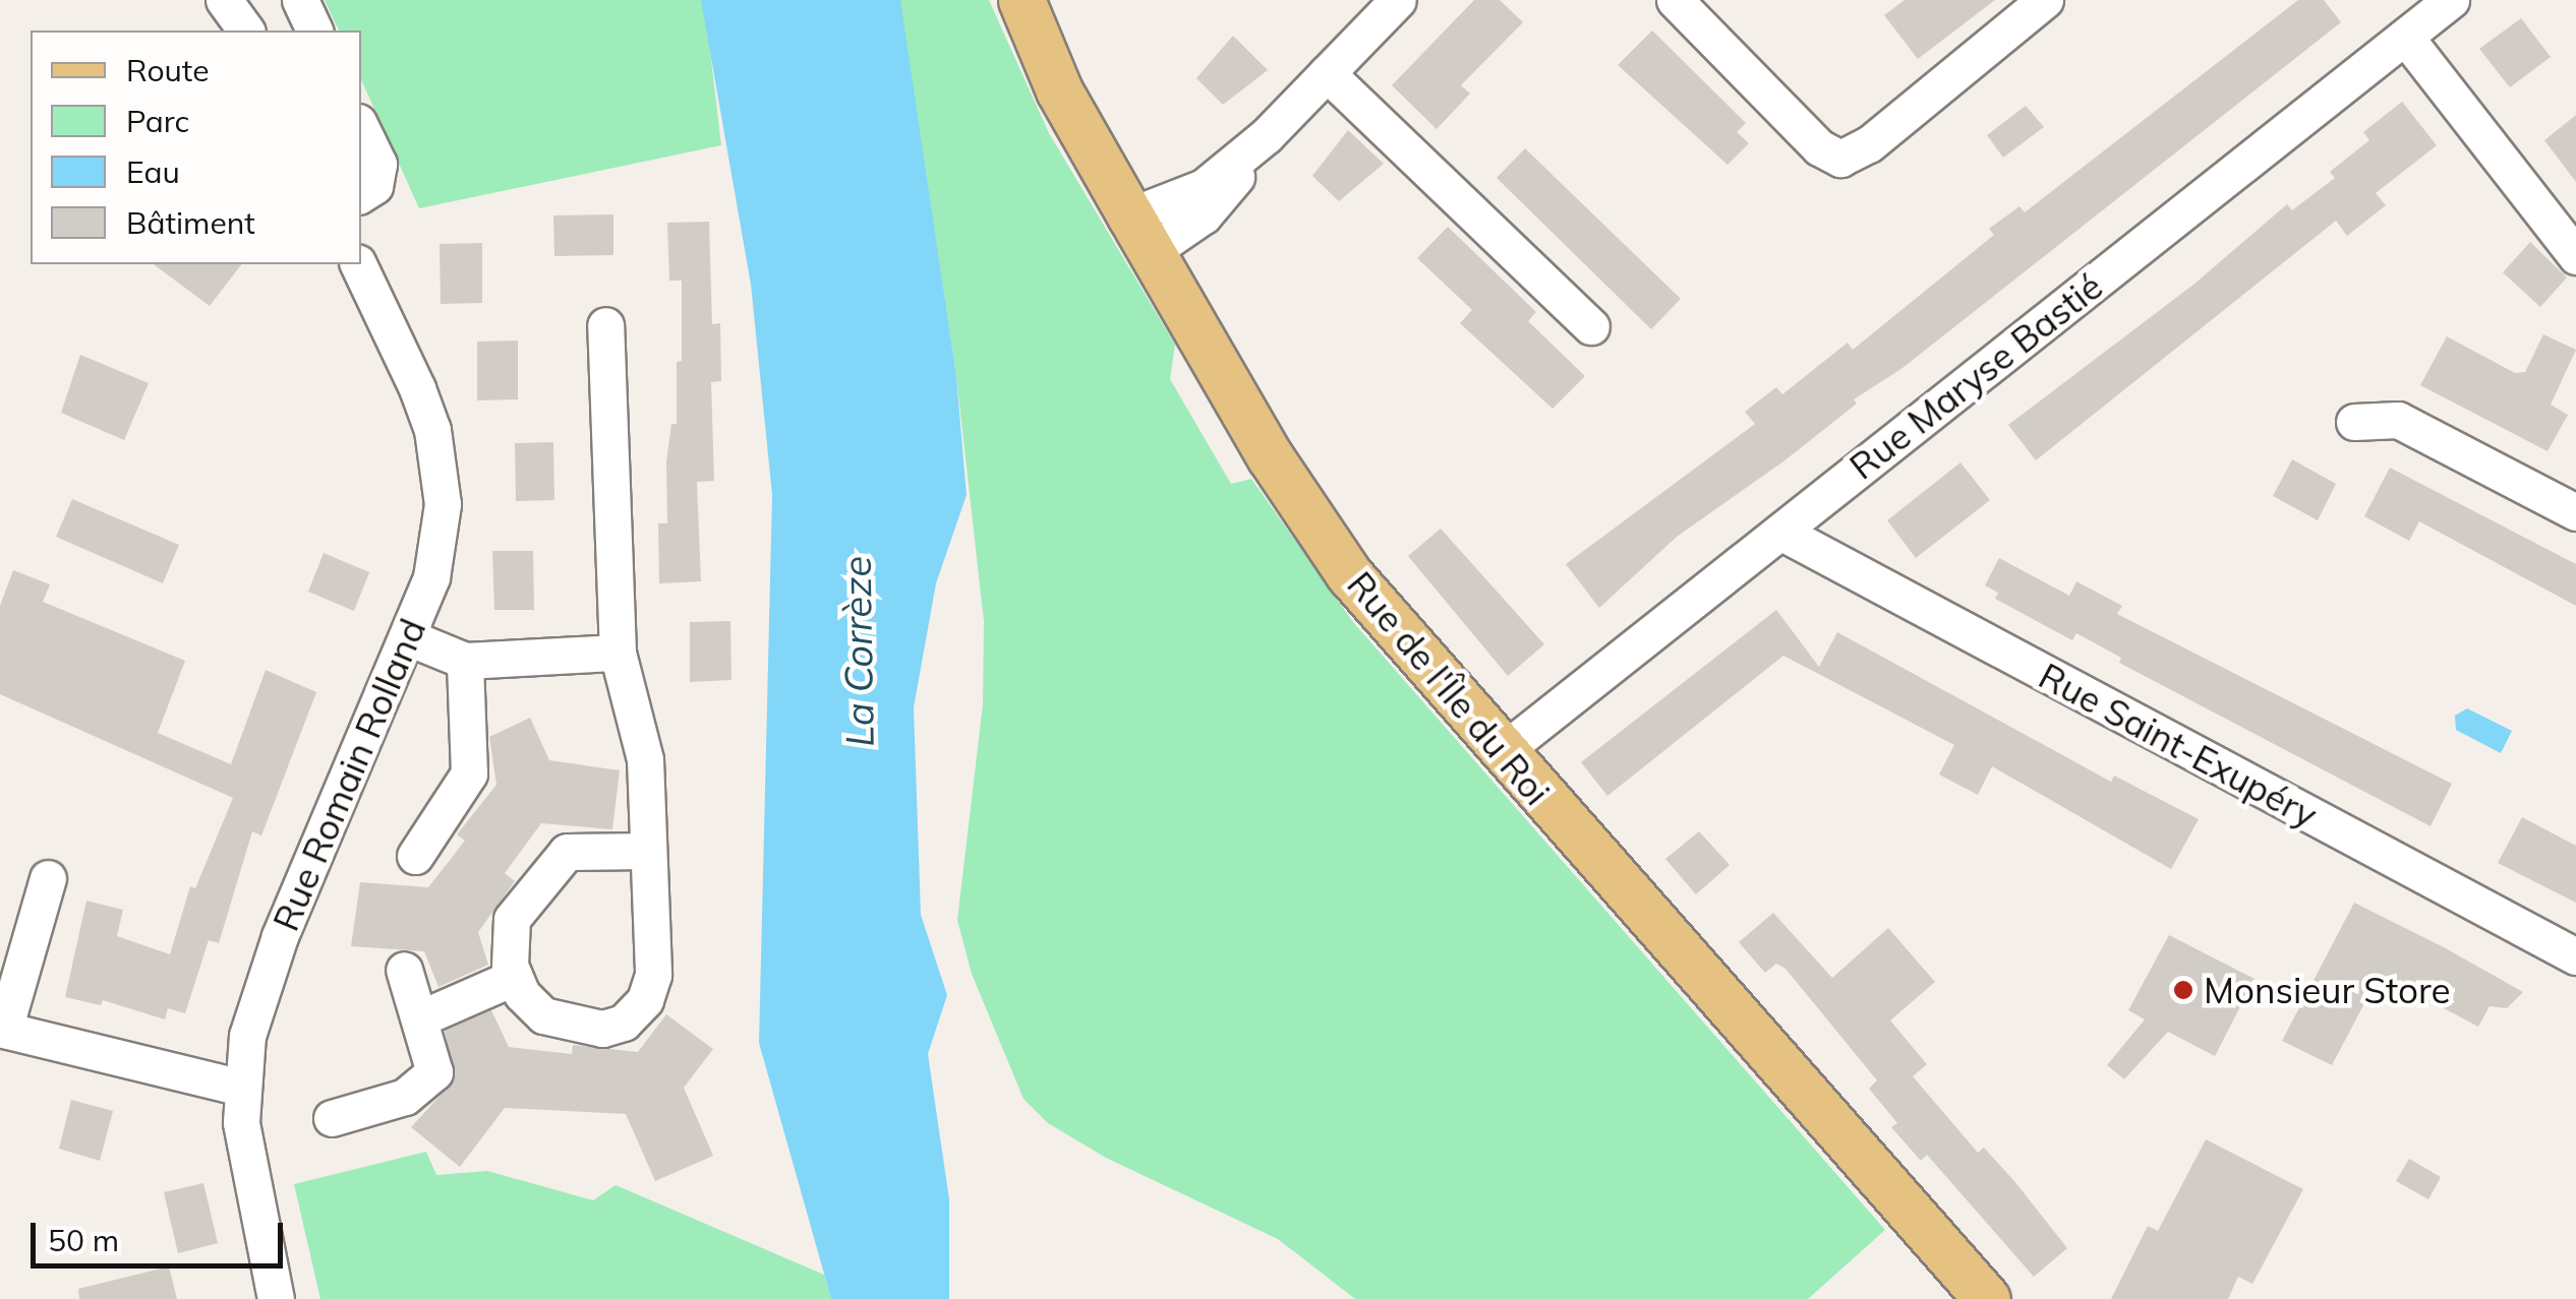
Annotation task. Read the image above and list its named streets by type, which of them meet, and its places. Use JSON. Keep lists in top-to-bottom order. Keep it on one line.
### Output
{"streets":{"main road":["Rue de l'Île du Roi"],"street":["Rue Maryse Bastié","Rue Saint-Exupéry","Rue Romain Rolland"]},"crossings":[["Rue Maryse Bastié","Rue de l'Île du Roi"],["Rue Maryse Bastié","Rue Saint-Exupéry"]],"water":["La Corrèze"],"places":["Monsieur Store"],"legend":["Route","Parc","Eau","Bâtiment"],"scale_bar":"50 m"}
